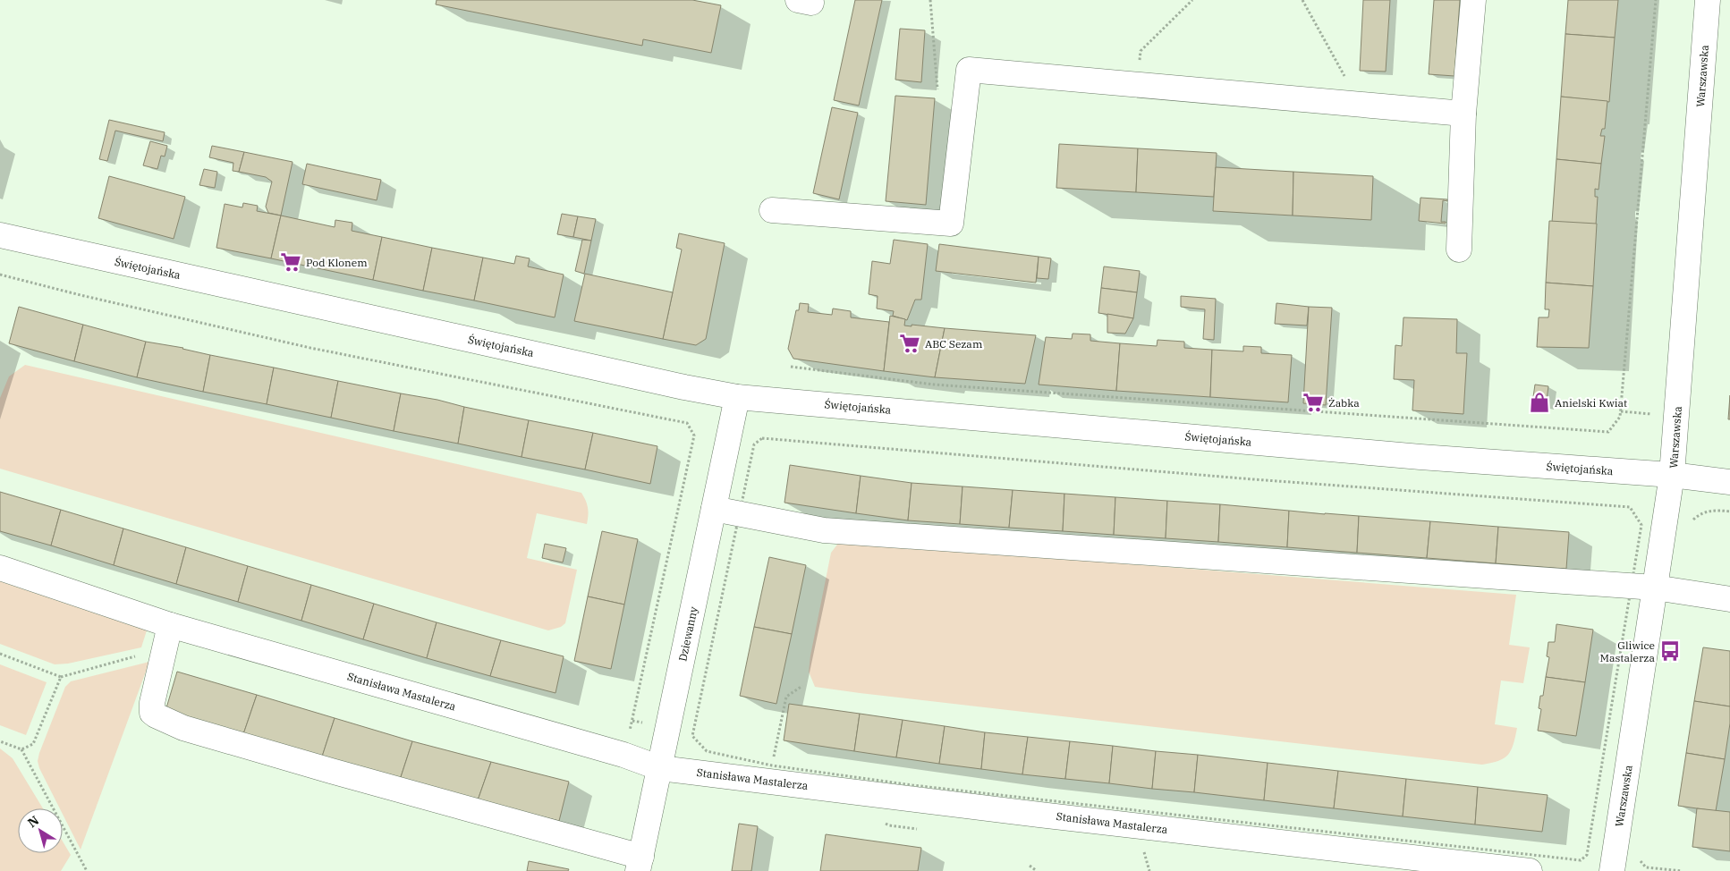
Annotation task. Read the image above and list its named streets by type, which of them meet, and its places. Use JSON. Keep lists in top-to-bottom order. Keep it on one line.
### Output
{"streets":{"street":["Warszawska","Świętojańska","Dziewanny","Stanisława Mastalerza"]},"crossings":[["Warszawska","Świętojańska"],["Świętojańska","Dziewanny"],["Dziewanny","Stanisława Mastalerza"]],"places":{"supermarket":["Pod Klonem","ABC Sezam","Żabka"],"shop":["Anielski Kwiat"],"bus stop":["Gliwice Mastalerza"]},"north":"top left"}
